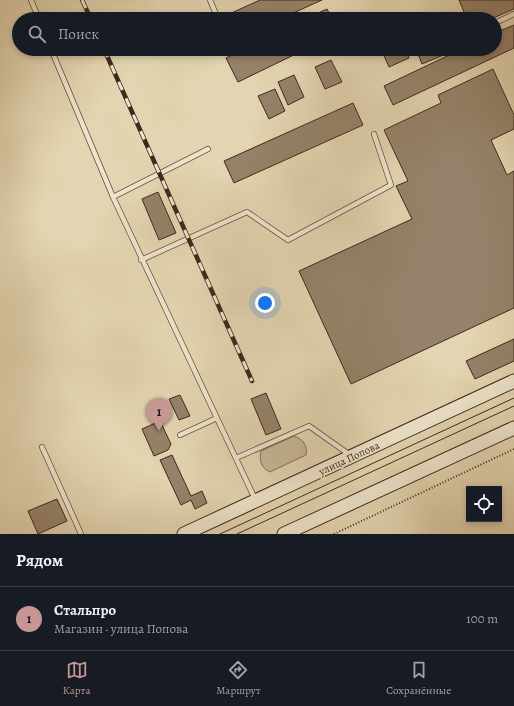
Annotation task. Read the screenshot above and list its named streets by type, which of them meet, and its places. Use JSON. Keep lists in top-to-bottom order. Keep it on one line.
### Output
{"streets":{"main road":["улица Попова"]},"page":{"search":"Поиск","pins":"1","heading":"Рядом","list":[{"mark":"1","name":"Стальпро","note":"Магазин · улица Попова","value":"100 m"}],"nav":["Карта","Маршрут","Сохранённые"]}}
